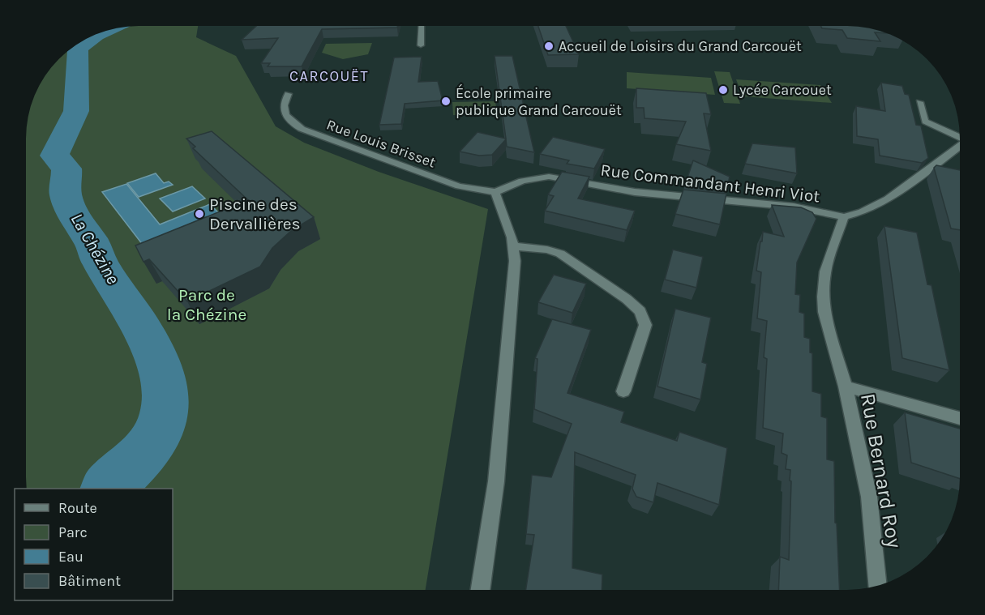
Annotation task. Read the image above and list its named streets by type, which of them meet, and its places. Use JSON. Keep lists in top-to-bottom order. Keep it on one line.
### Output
{"streets":{"street":["Rue Louis Brisset","Rue Commandant Henri Viot","Rue Bernard Roy"]},"crossings":[["Rue Louis Brisset","Rue Commandant Henri Viot"],["Rue Commandant Henri Viot","Rue Bernard Roy"]],"districts":["CARCOUËT"],"water":["La Chézine"],"parks":["Parc de la Chézine"],"places":["Accueil de Loisirs du Grand Carcouët","Lycée Carcouet","École primaire publique Grand Carcouët","Piscine des Dervallières"],"legend":["Route","Parc","Eau","Bâtiment"]}
